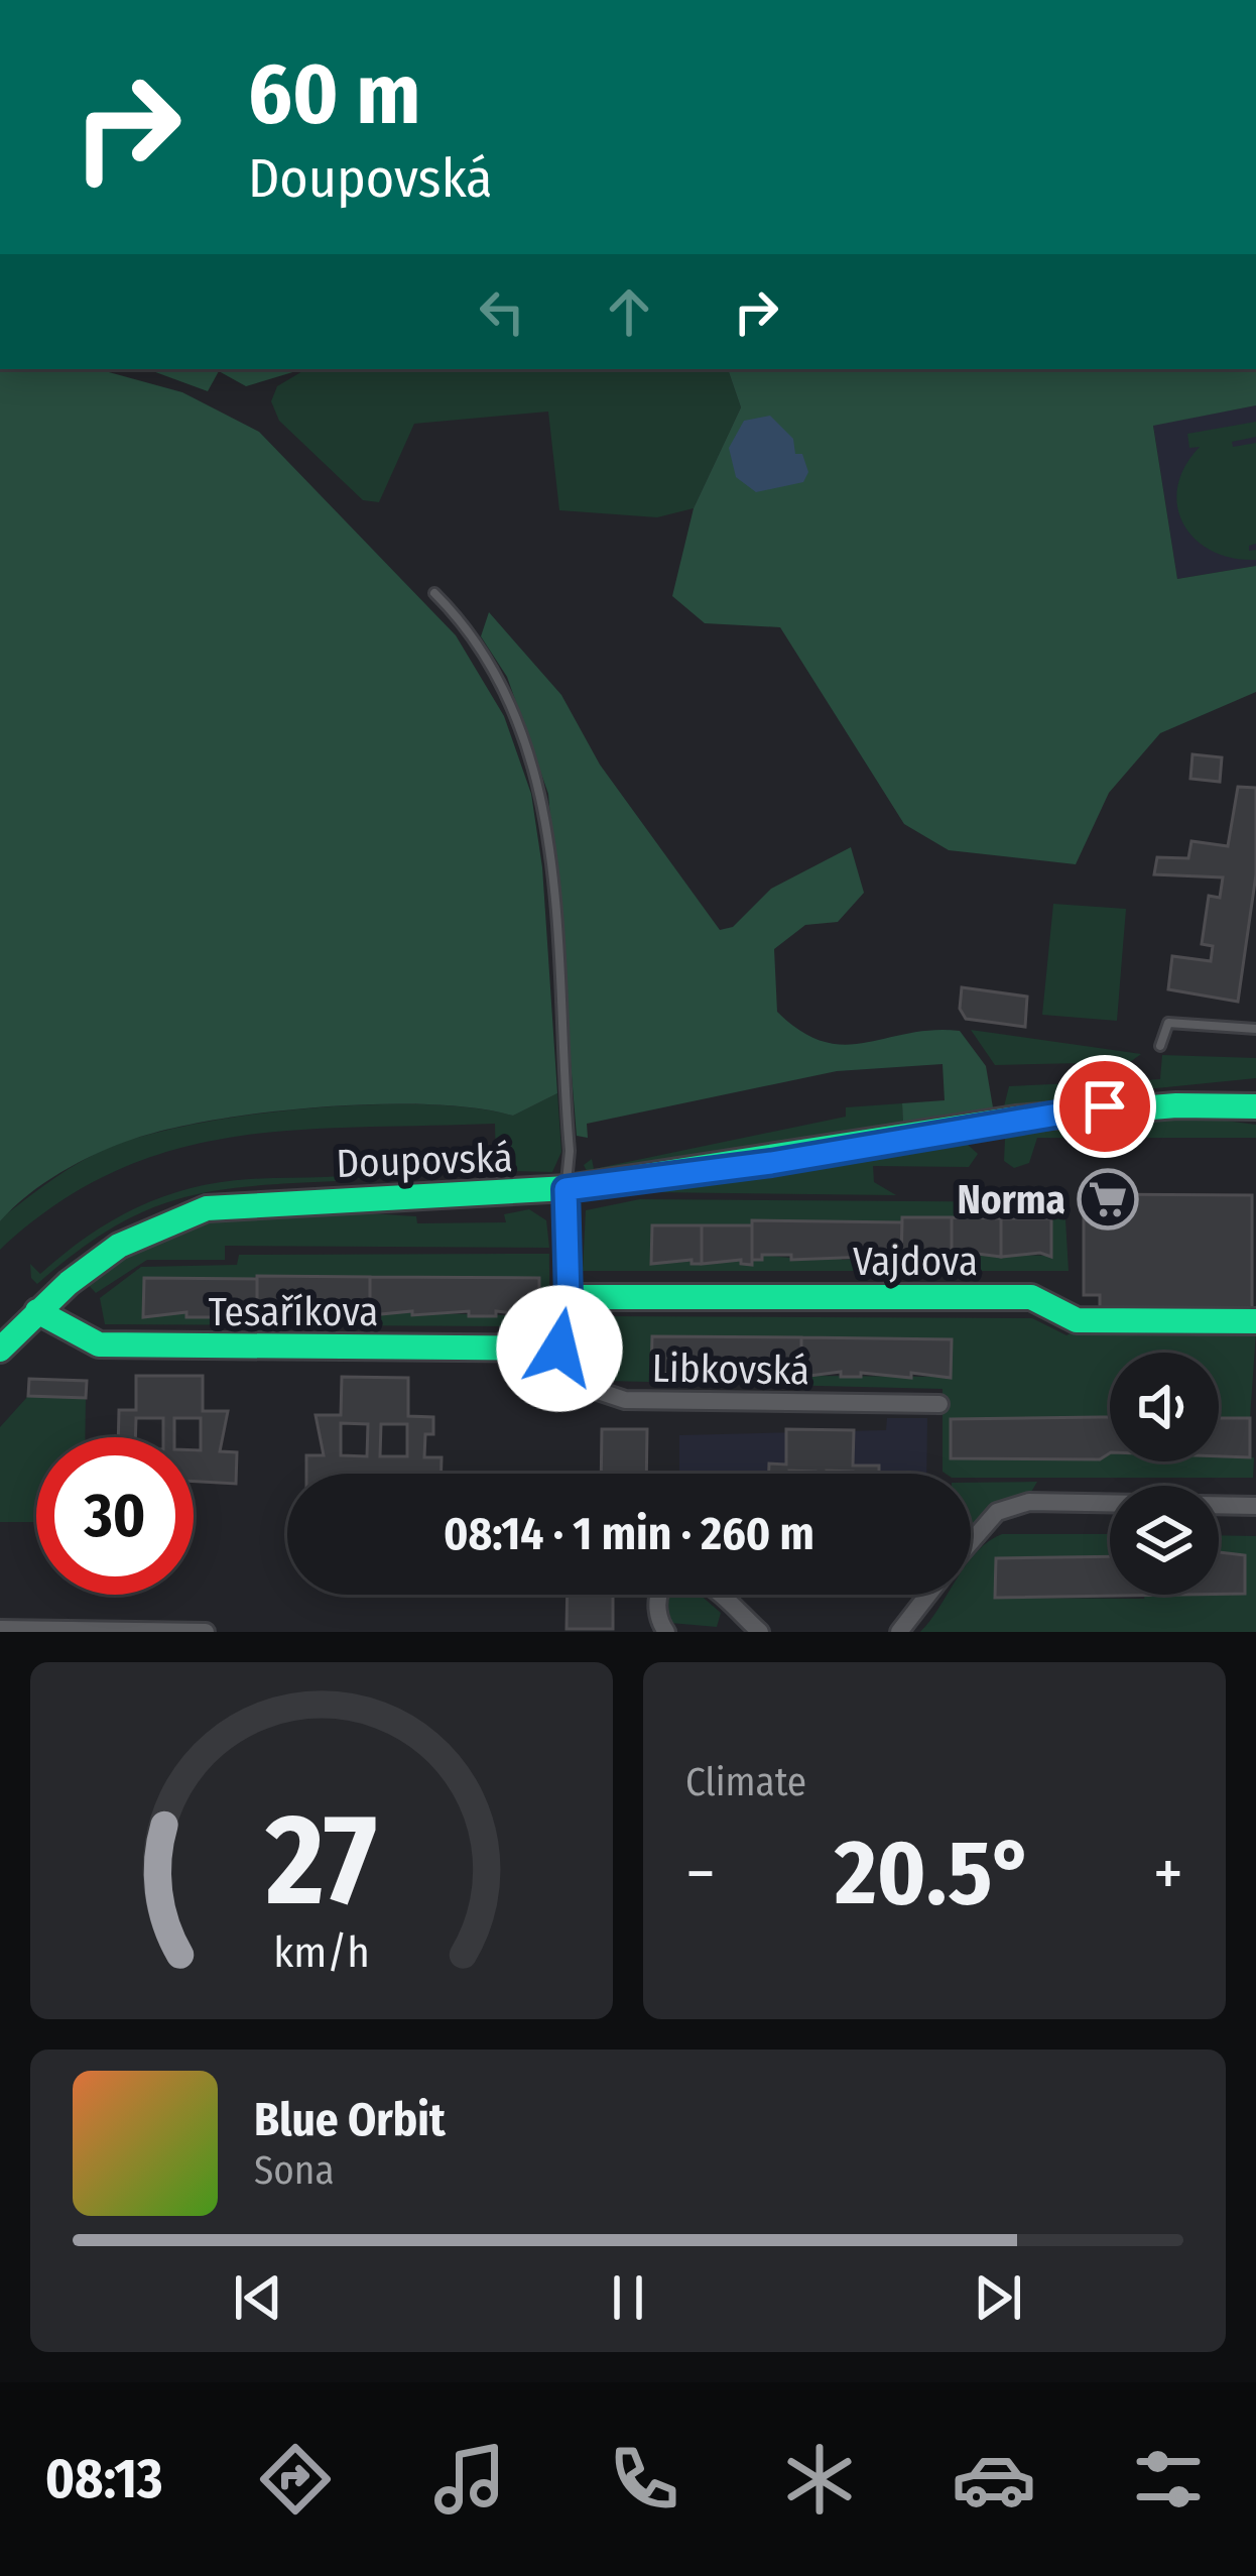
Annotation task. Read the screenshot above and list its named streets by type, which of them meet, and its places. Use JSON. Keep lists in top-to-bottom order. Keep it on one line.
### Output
{"streets":{"street":["Doupovská","Vajdova","Tesaříkova","Libkovská"]},"crossings":[["Doupovská","Tesaříkova"],["Tesaříkova","Libkovská"]],"places":{"supermarket":["Norma"]},"page":{"turn":["60 m","Doupovská"],"limit":"30","trip":"08:14 · 1 min · 260 m","tile":"Climate","heat":["−","20.5°","+"],"song":["Blue Orbit","Sona"],"tabs":"08:13","gauge":["27","km/h"]}}
